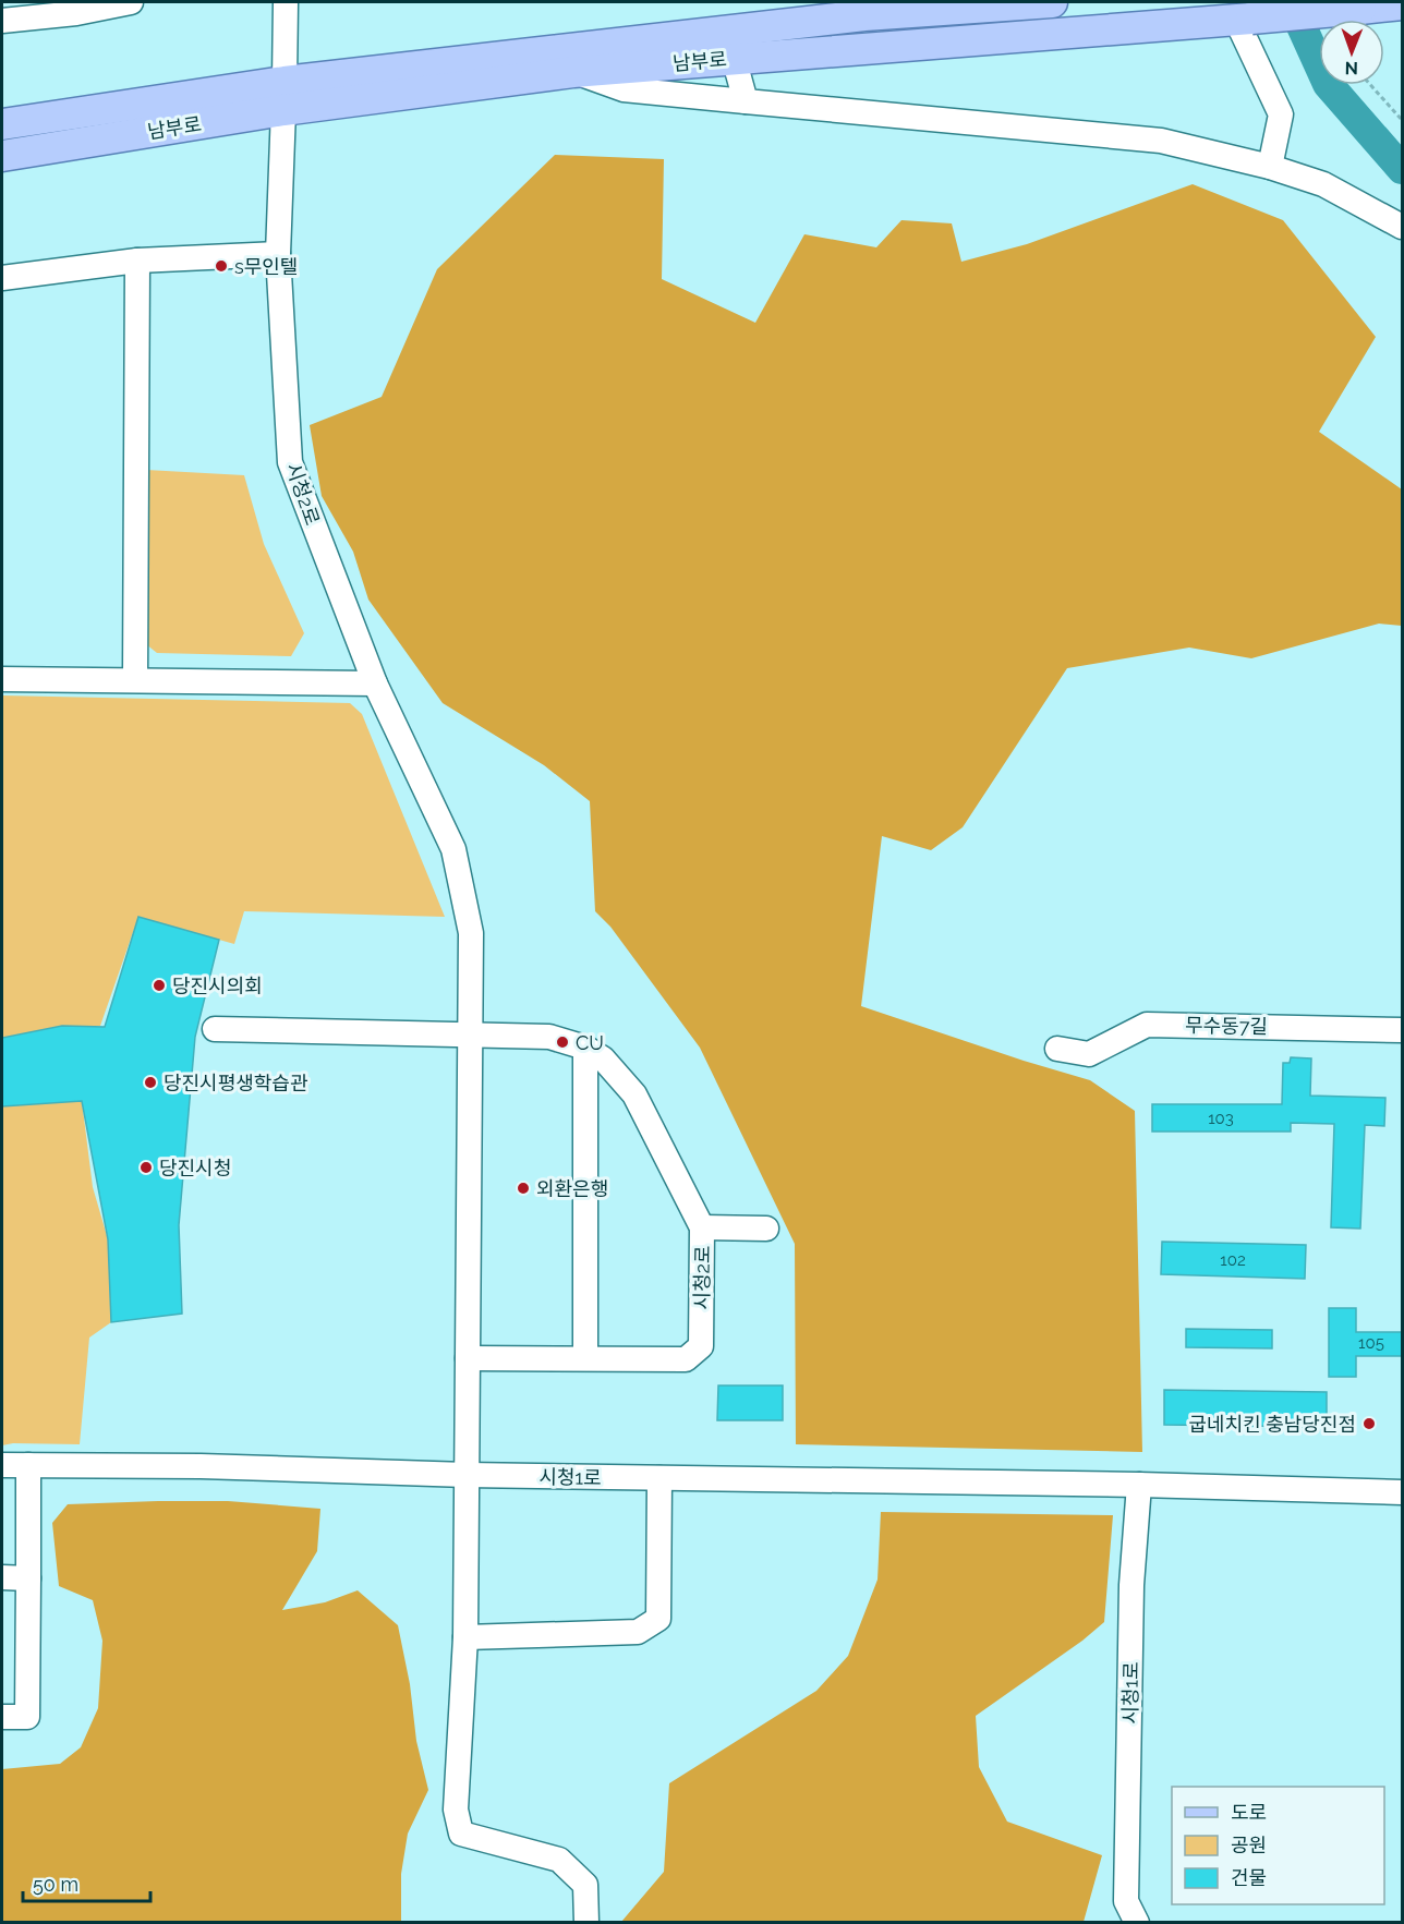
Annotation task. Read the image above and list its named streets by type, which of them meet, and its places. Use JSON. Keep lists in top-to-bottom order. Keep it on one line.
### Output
{"streets":{"main road":["남부로"],"street":["시청2로","무수동7길","시청1로"]},"crossings":[["남부로","시청2로"],["시청2로","시청1로"]],"places":["s무인텔","당진시의회","CU","당진시평생학습관","당진시청","외환은행","굽네치킨 충남당진점"],"house_numbers":["103","102","105"],"legend":["도로","공원","건물"],"scale_bar":"50 m","north":"bottom"}
